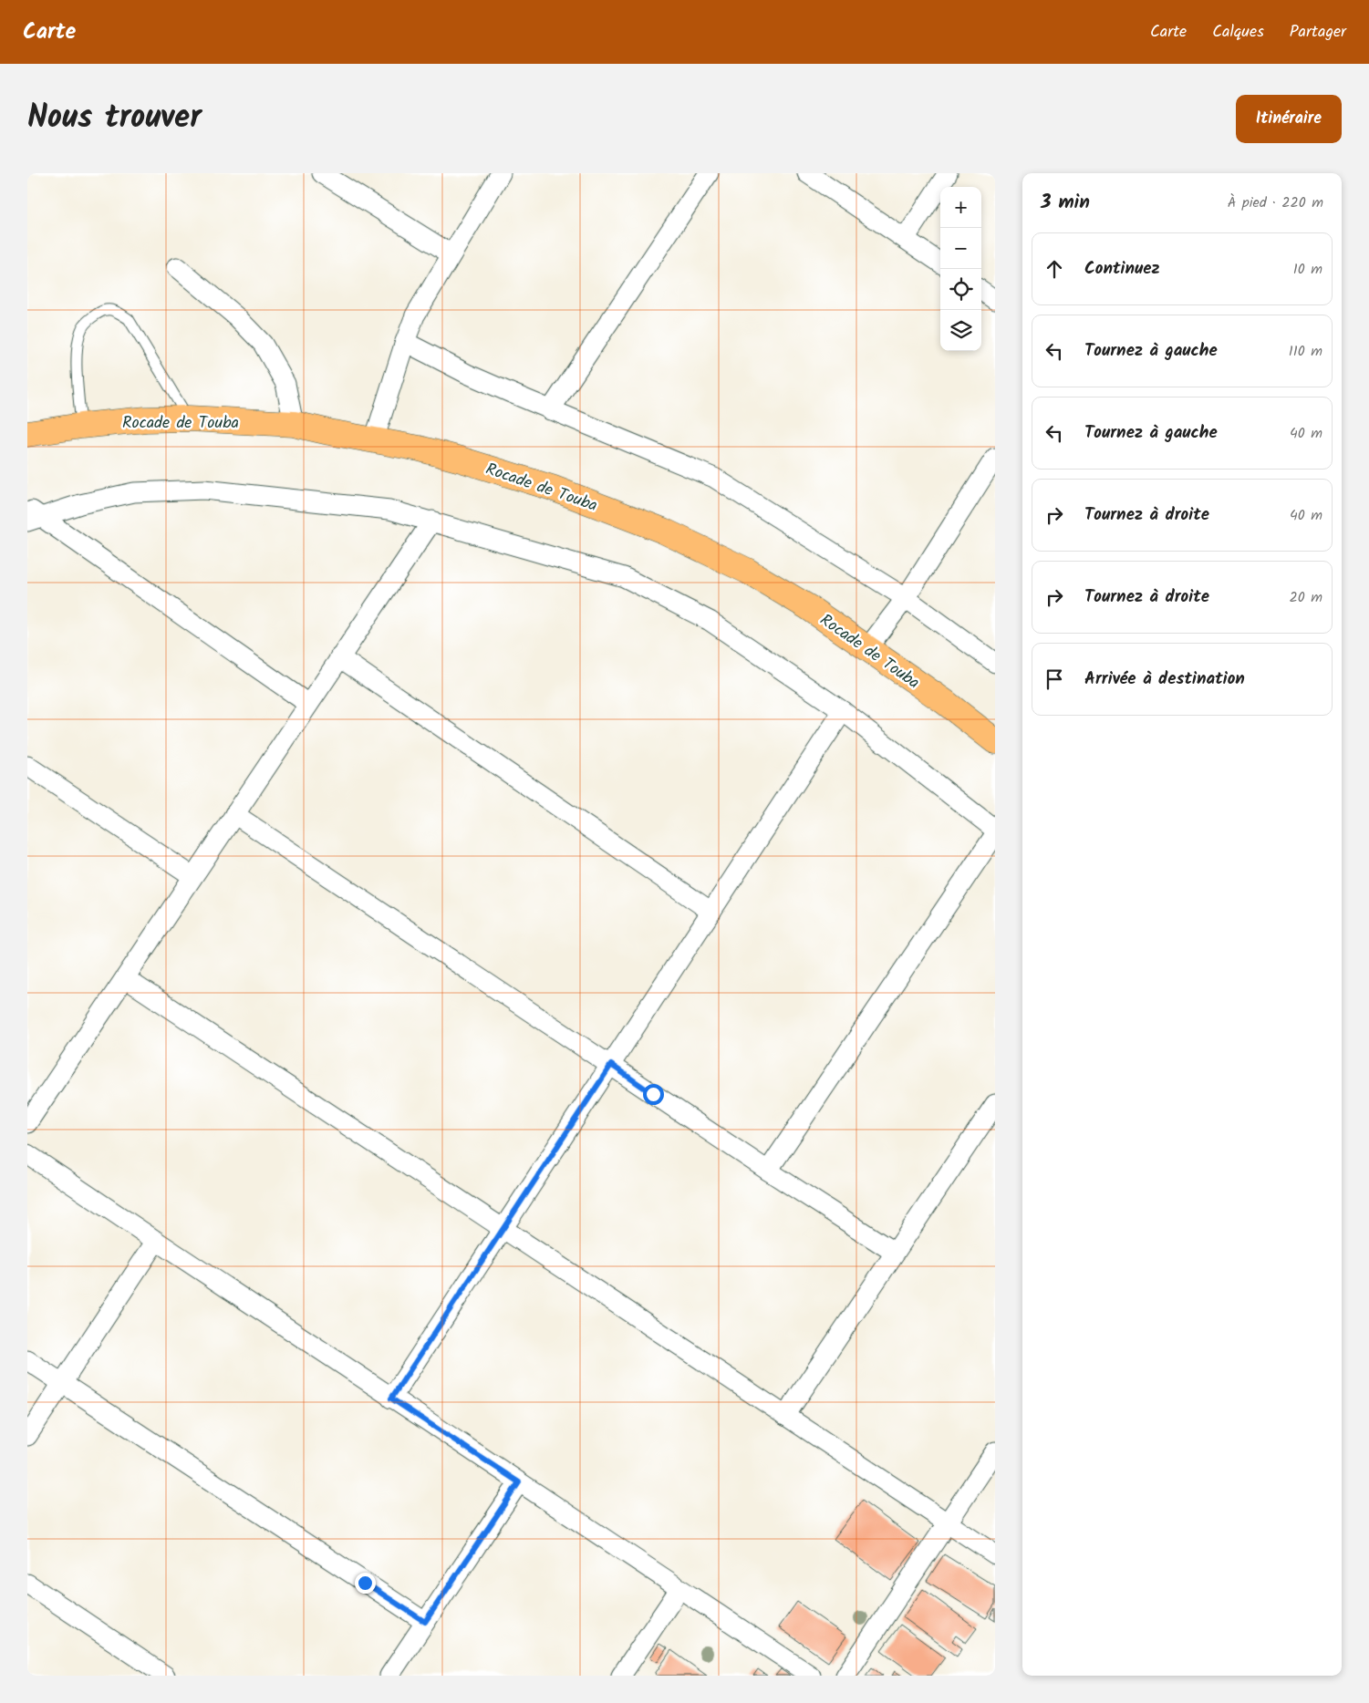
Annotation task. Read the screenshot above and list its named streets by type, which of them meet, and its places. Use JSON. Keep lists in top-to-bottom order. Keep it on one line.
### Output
{"streets":{"main road":["Rocade de Touba"]},"page":{"header":"Carte","nav":["Carte","Calques","Partager"],"title":"Nous trouver","buttons":"Itinéraire","heading":["3 min","À pied · 220 m"],"map_buttons":["+","−"],"list":[["Continuez","10 m"],["Tournez à gauche","110 m"],["Tournez à gauche","40 m"],["Tournez à droite","40 m"],["Tournez à droite","20 m"],"Arrivée à destination"]}}
